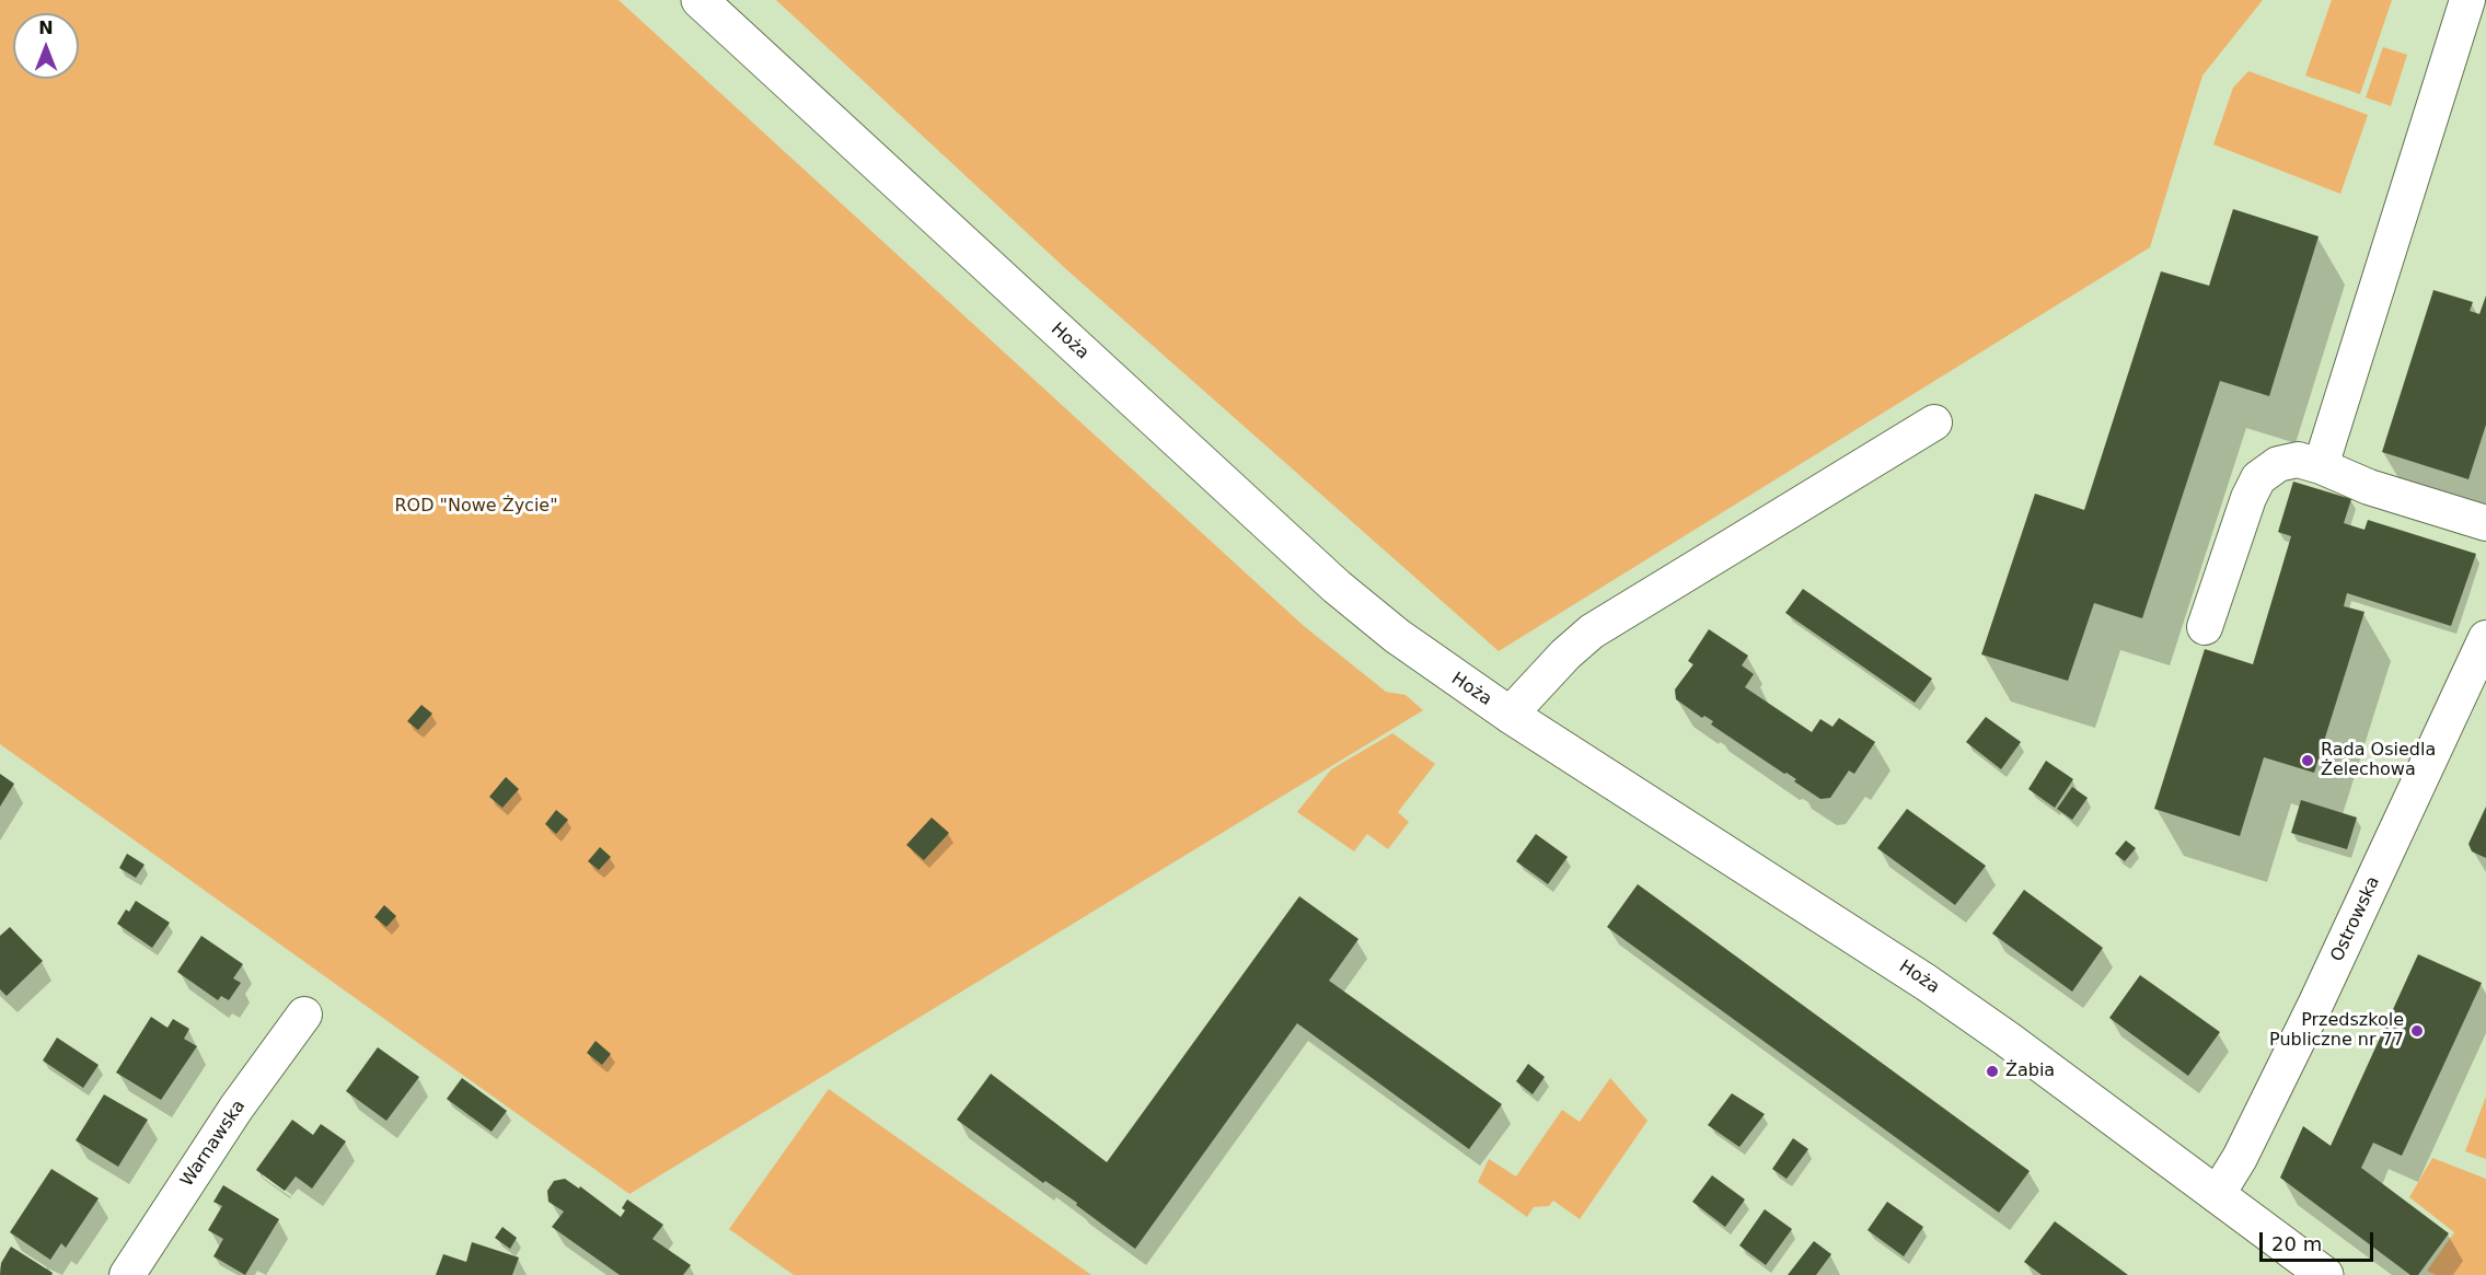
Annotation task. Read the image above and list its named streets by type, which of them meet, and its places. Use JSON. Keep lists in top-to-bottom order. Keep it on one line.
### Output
{"streets":{"street":["Hoża","Ostrowska","Warnawska"]},"crossings":[["Hoża","Ostrowska"]],"parks":["ROD \"Nowe Życie\""],"places":["Rada Osiedla Żelechowa","Przedszkole Publiczne nr 77","Żabia"],"scale_bar":"20 m","north":"top"}
